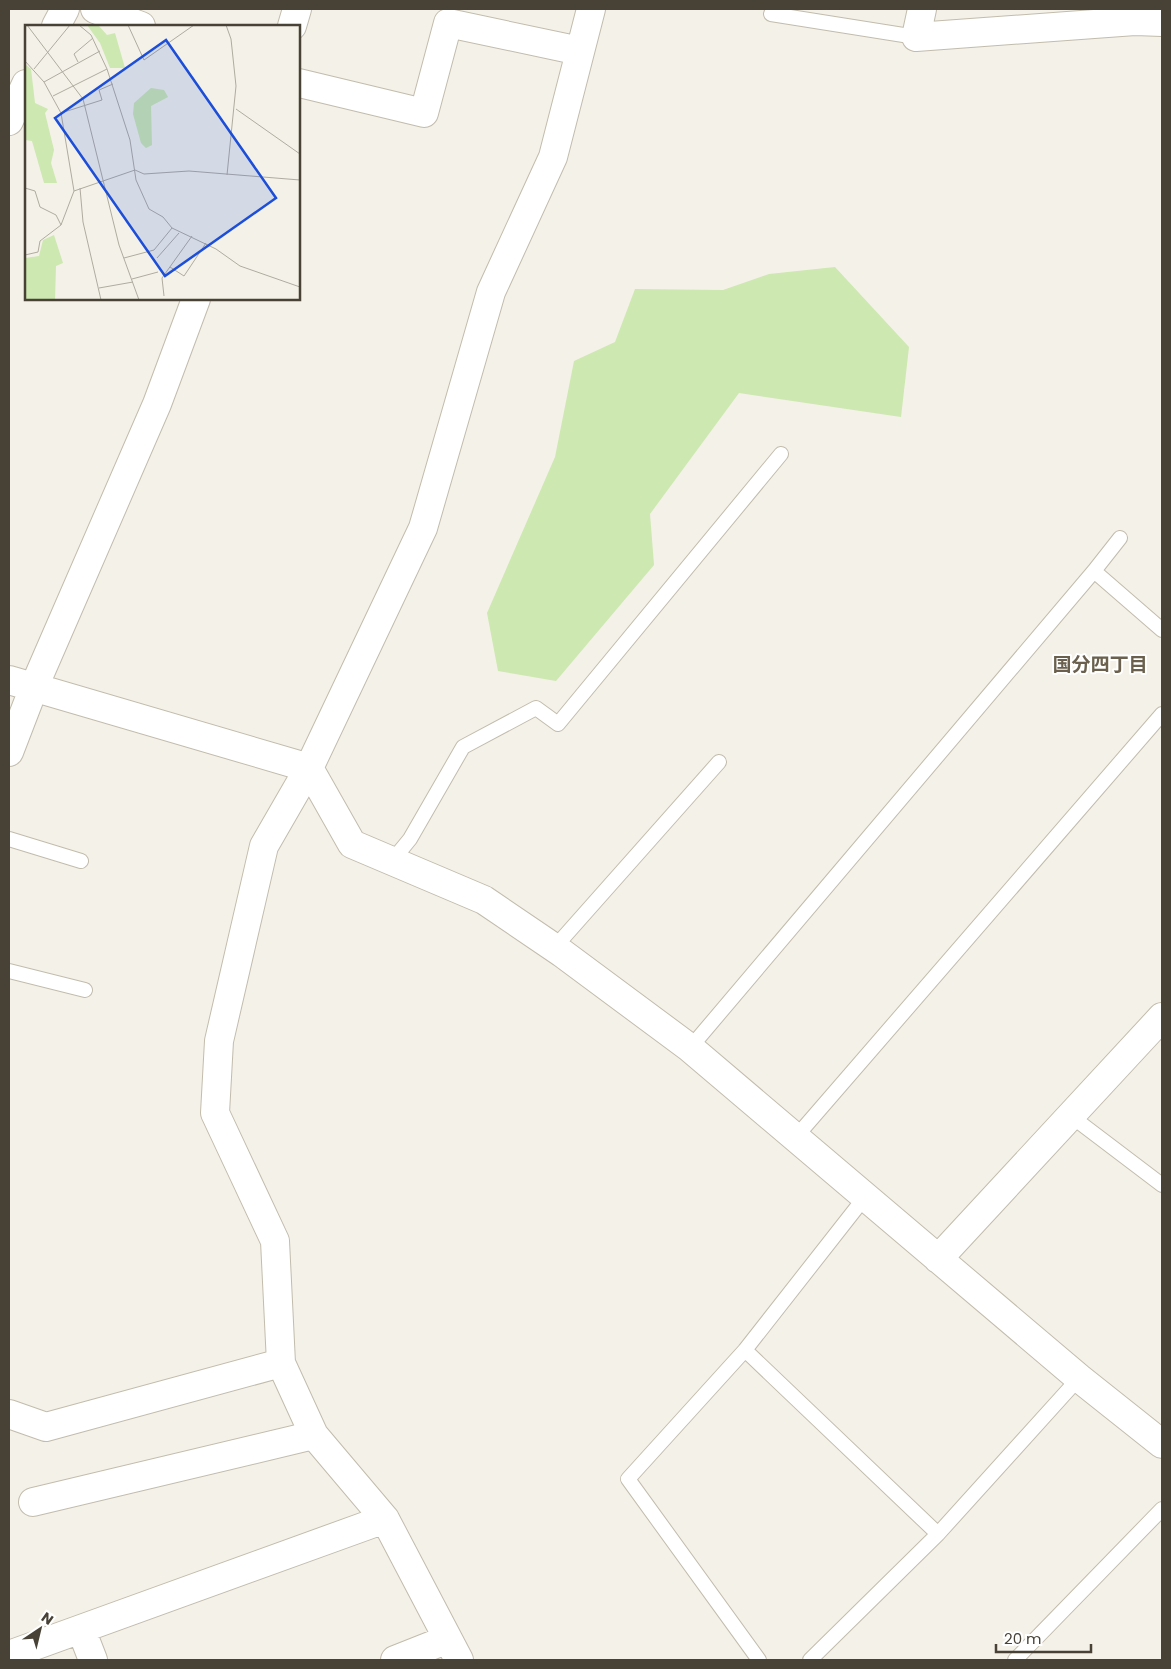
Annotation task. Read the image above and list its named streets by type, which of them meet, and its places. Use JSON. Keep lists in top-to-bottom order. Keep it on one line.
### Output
{"districts":["国分四丁目"],"scale_bar":"20 m","north":"top right"}
